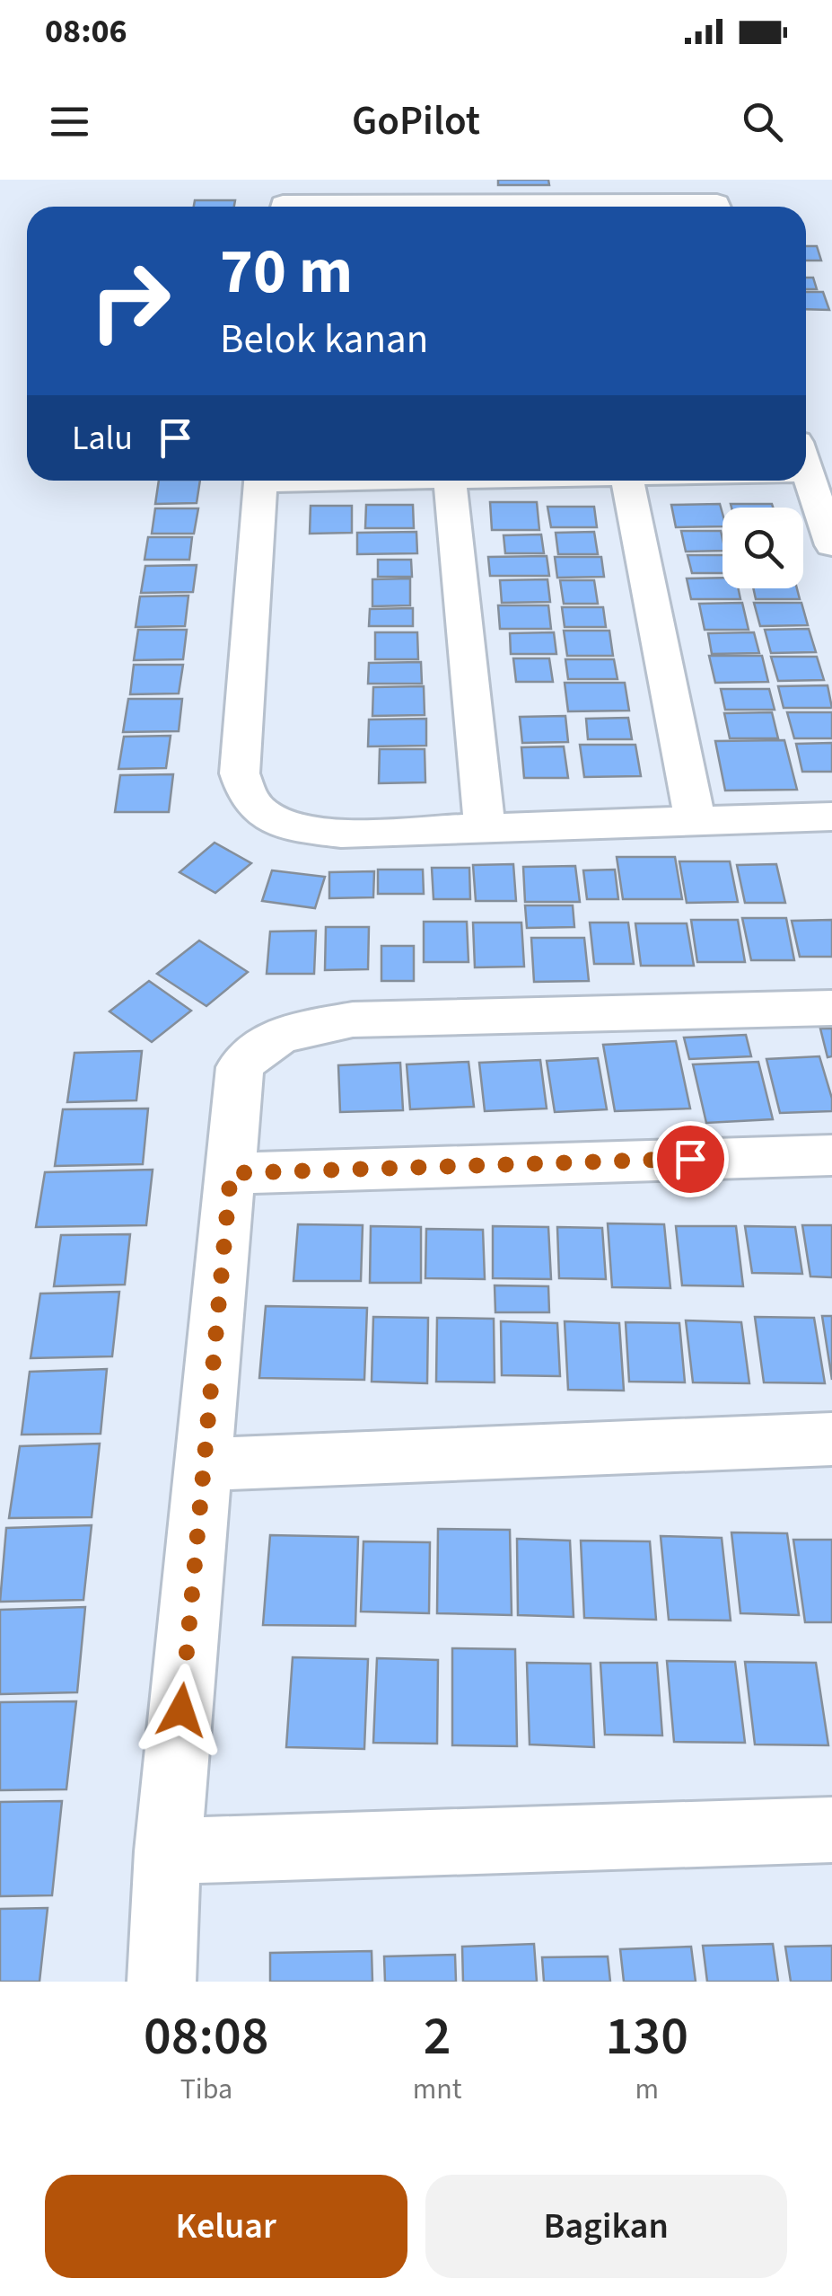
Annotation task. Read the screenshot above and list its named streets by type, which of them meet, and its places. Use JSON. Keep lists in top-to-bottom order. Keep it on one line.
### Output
{"page":{"status":"08:06","header":"GoPilot","turn":["70 m","Belok kanan"],"then":"Lalu","eta":["08:08","Tiba","2","mnt","130","m"],"buttons":["Keluar","Bagikan"]}}
